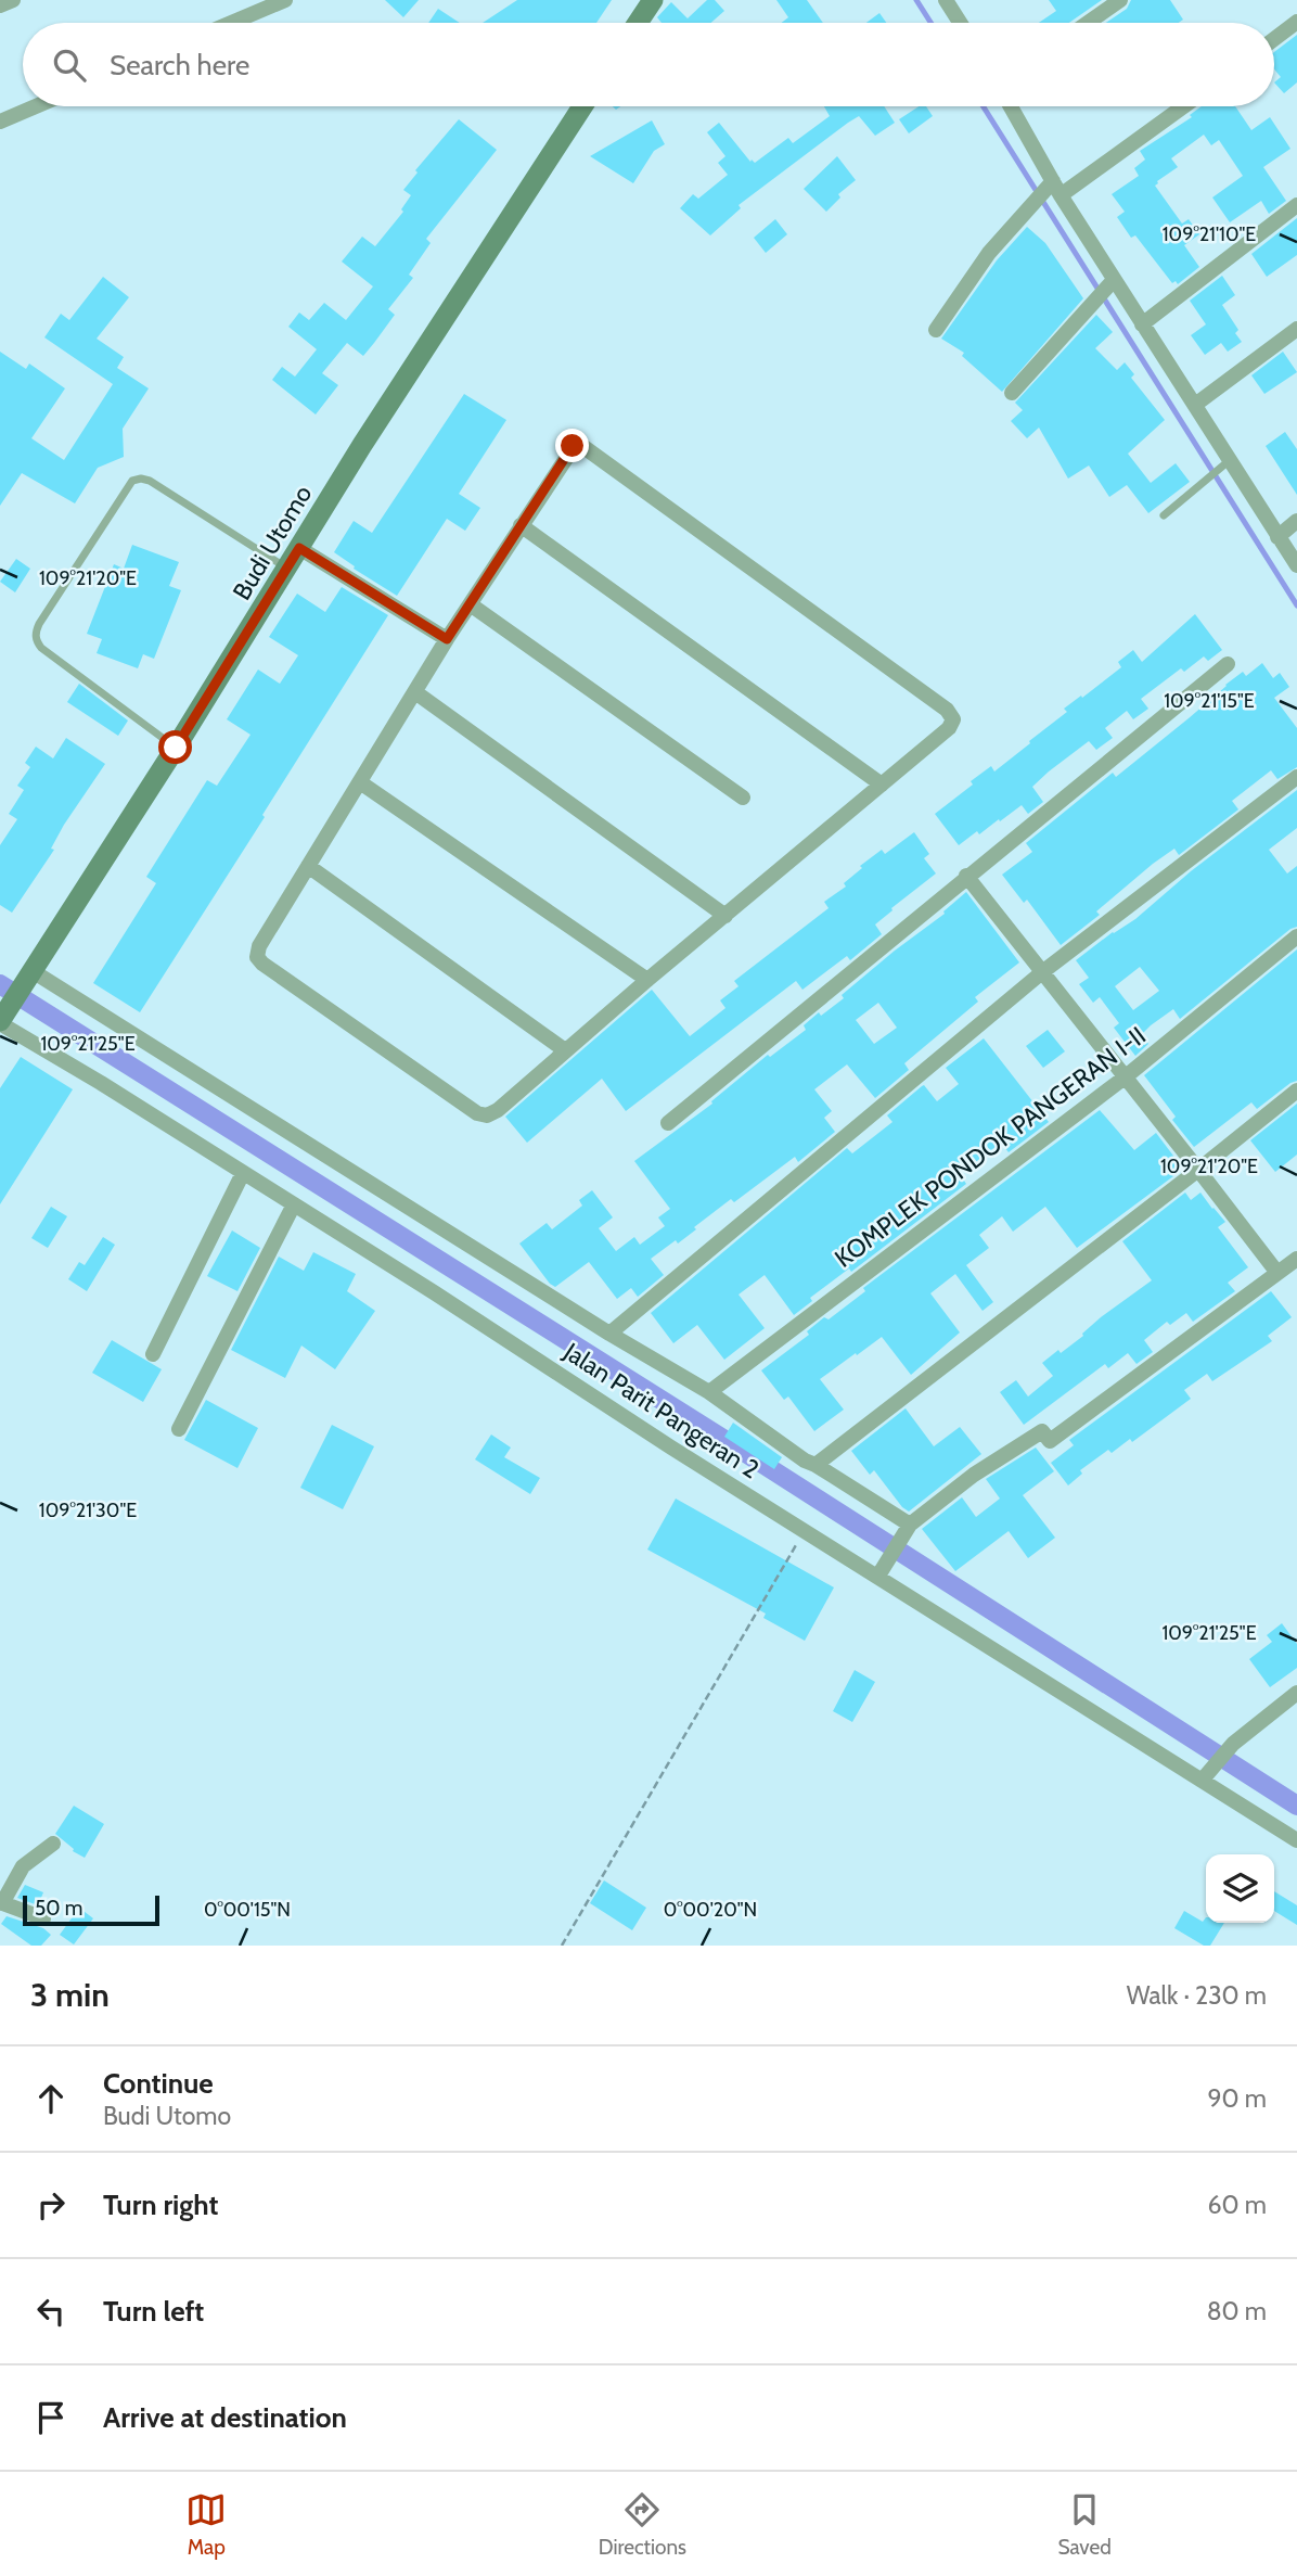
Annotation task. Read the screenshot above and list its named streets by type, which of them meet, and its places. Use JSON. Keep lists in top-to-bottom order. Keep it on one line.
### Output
{"streets":{"street":["Budi Utomo","KOMPLEK PONDOK PANGERAN I-II","Jalan Parit Pangeran 2"]},"crossings":[["Budi Utomo","Jalan Parit Pangeran 2"]],"scale_bar":"50 m","page":{"search":"Search here","scale":"50 m","heading":["3 min","Walk · 230 m"],"list":[["Continue","Budi Utomo","90 m"],["Turn right","60 m"],["Turn left","80 m"],"Arrive at destination"],"nav":["Map","Directions","Saved"]},"coordinates":["109°21'10\"E","109°21'20\"E","109°21'15\"E","109°21'25\"E","109°21'30\"E","0°00'20\"N","0°00'15\"N"]}
